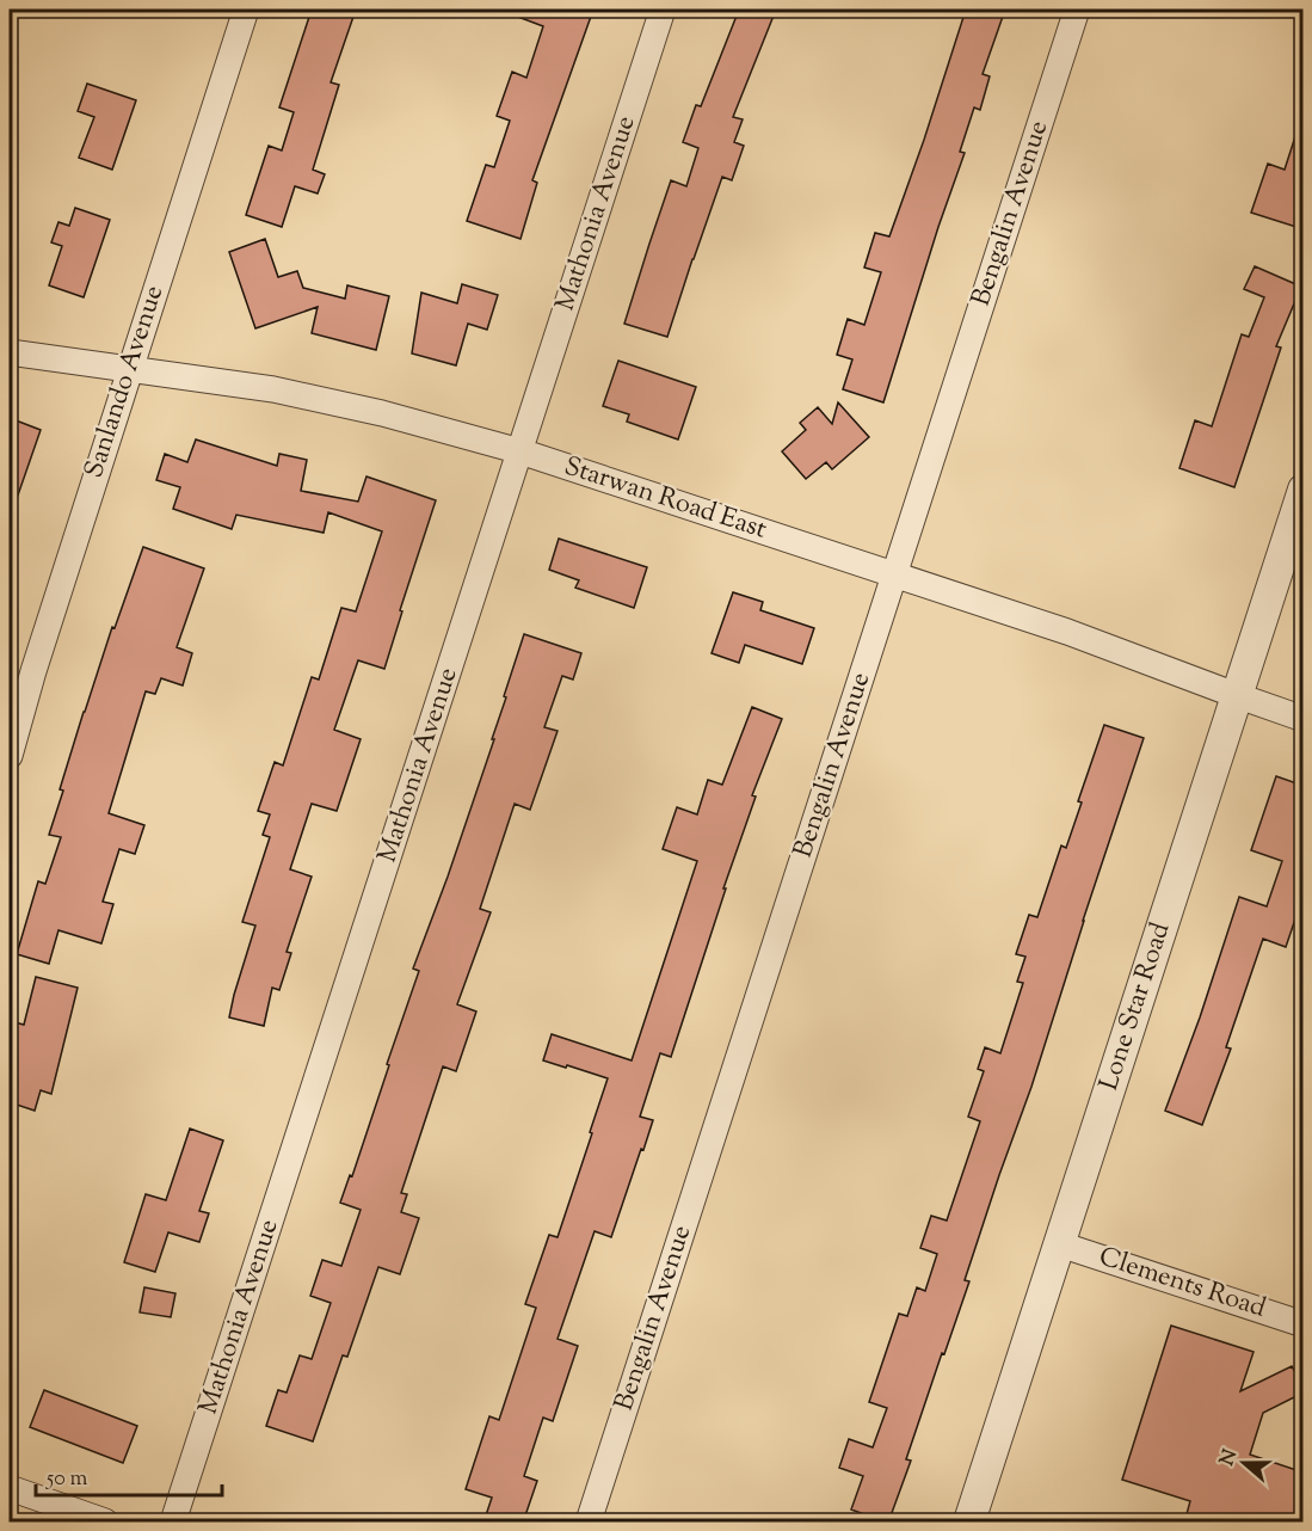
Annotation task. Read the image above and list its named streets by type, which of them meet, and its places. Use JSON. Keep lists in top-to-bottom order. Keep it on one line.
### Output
{"streets":{"street":["Mathonia Avenue","Bengalin Avenue","Sanlando Avenue","Starwan Road East","Lone Star Road","Clements Road"]},"crossings":[["Mathonia Avenue","Starwan Road East"],["Bengalin Avenue","Starwan Road East"],["Sanlando Avenue","Starwan Road East"],["Starwan Road East","Lone Star Road"],["Lone Star Road","Clements Road"]],"scale_bar":"50 m","north":"left"}
